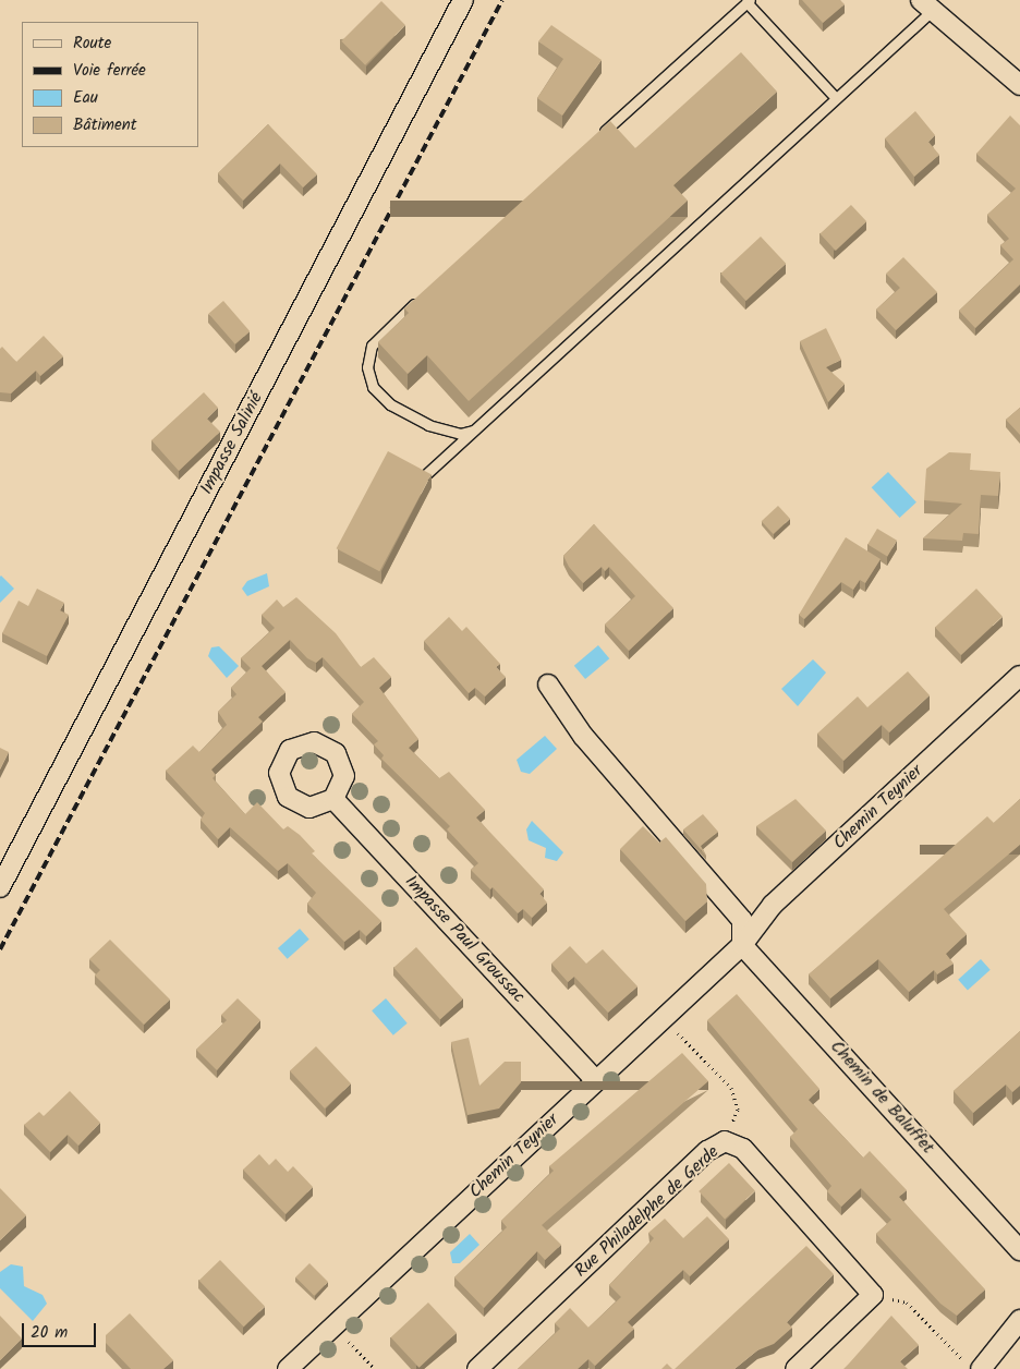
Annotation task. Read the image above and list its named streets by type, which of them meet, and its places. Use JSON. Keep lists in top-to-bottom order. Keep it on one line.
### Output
{"streets":{"street":["Impasse Salinié","Chemin Teynier","Impasse Paul Groussac","Chemin de Baluffet","Rue Philadelphe de Gerde"]},"crossings":[["Chemin Teynier","Impasse Paul Groussac"],["Chemin Teynier","Chemin de Baluffet"]],"legend":["Route","Voie ferrée","Eau","Bâtiment"],"scale_bar":"20 m"}
